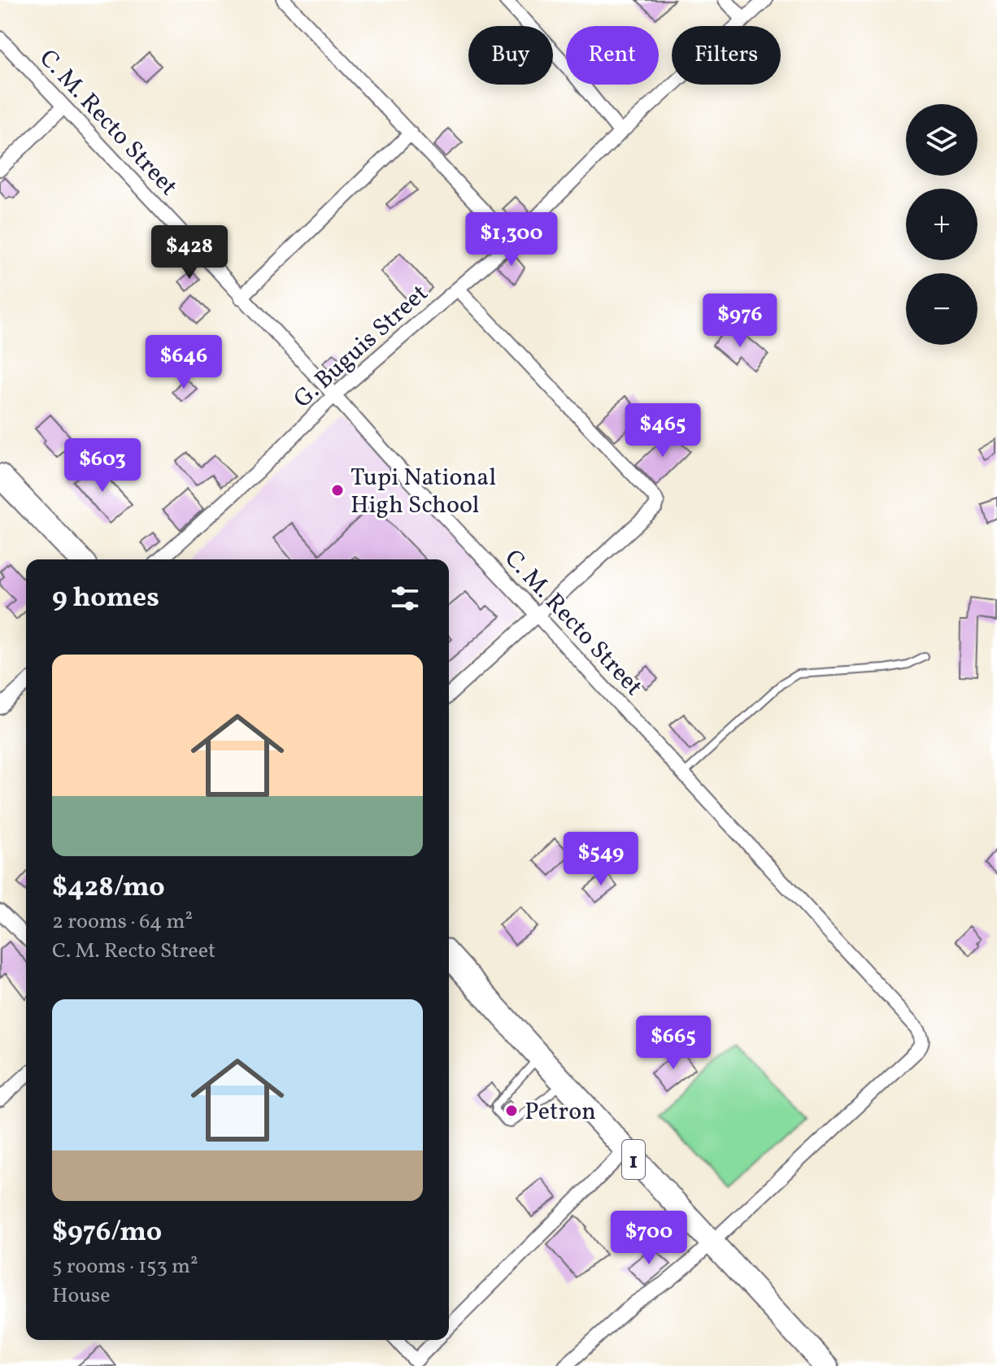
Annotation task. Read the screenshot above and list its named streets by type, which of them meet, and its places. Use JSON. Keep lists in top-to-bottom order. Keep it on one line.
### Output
{"streets":{"highway":["1"],"street":["C. M. Recto Street","G. Buguis Street"]},"crossings":[["C. M. Recto Street","G. Buguis Street"],["C. M. Recto Street","1"]],"places":["Tupi National High School","Petron"],"page":{"chip":["Buy","Rent","Filters"],"map_buttons":["+","−"],"price":["$1,300","$428","$976","$646","$465","$603","$549","$665","$700"],"heading":"9 homes","list":[{"name":"$428/mo","note":"2 rooms · 64 m² · C. M. Recto Street"},{"name":"$976/mo","note":"5 rooms · 153 m² · House"}]}}
